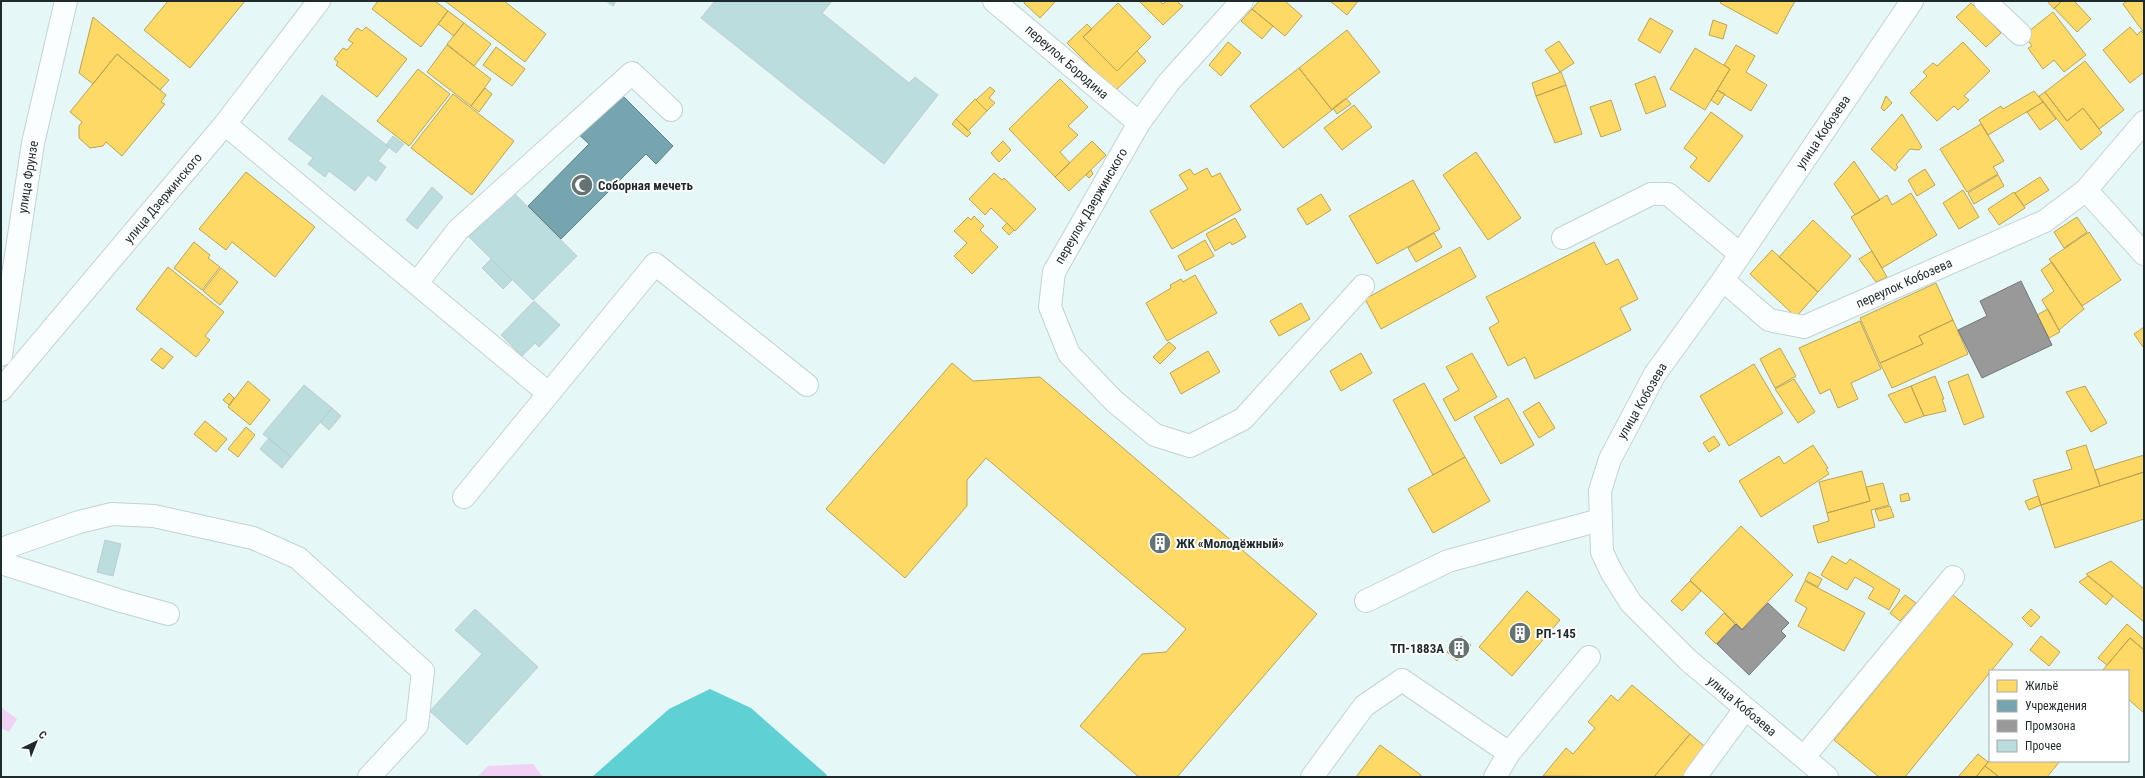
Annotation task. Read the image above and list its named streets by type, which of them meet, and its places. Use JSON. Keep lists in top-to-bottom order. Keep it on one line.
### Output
{"streets":{"street":["переулок Бородина","улица Кобозева","улица Фрунзе","улица Дзержинского","переулок Дзержинского","переулок Кобозева"]},"crossings":[["переулок Бородина","переулок Дзержинского"],["улица Кобозева","переулок Кобозева"]],"places":{"mosque":["Соборная мечеть"],"building":["ЖК «Молодёжный»","РП-145","ТП-1883А"]},"legend":["Жильё","Учреждения","Промзона","Прочее"],"north":"top right"}
